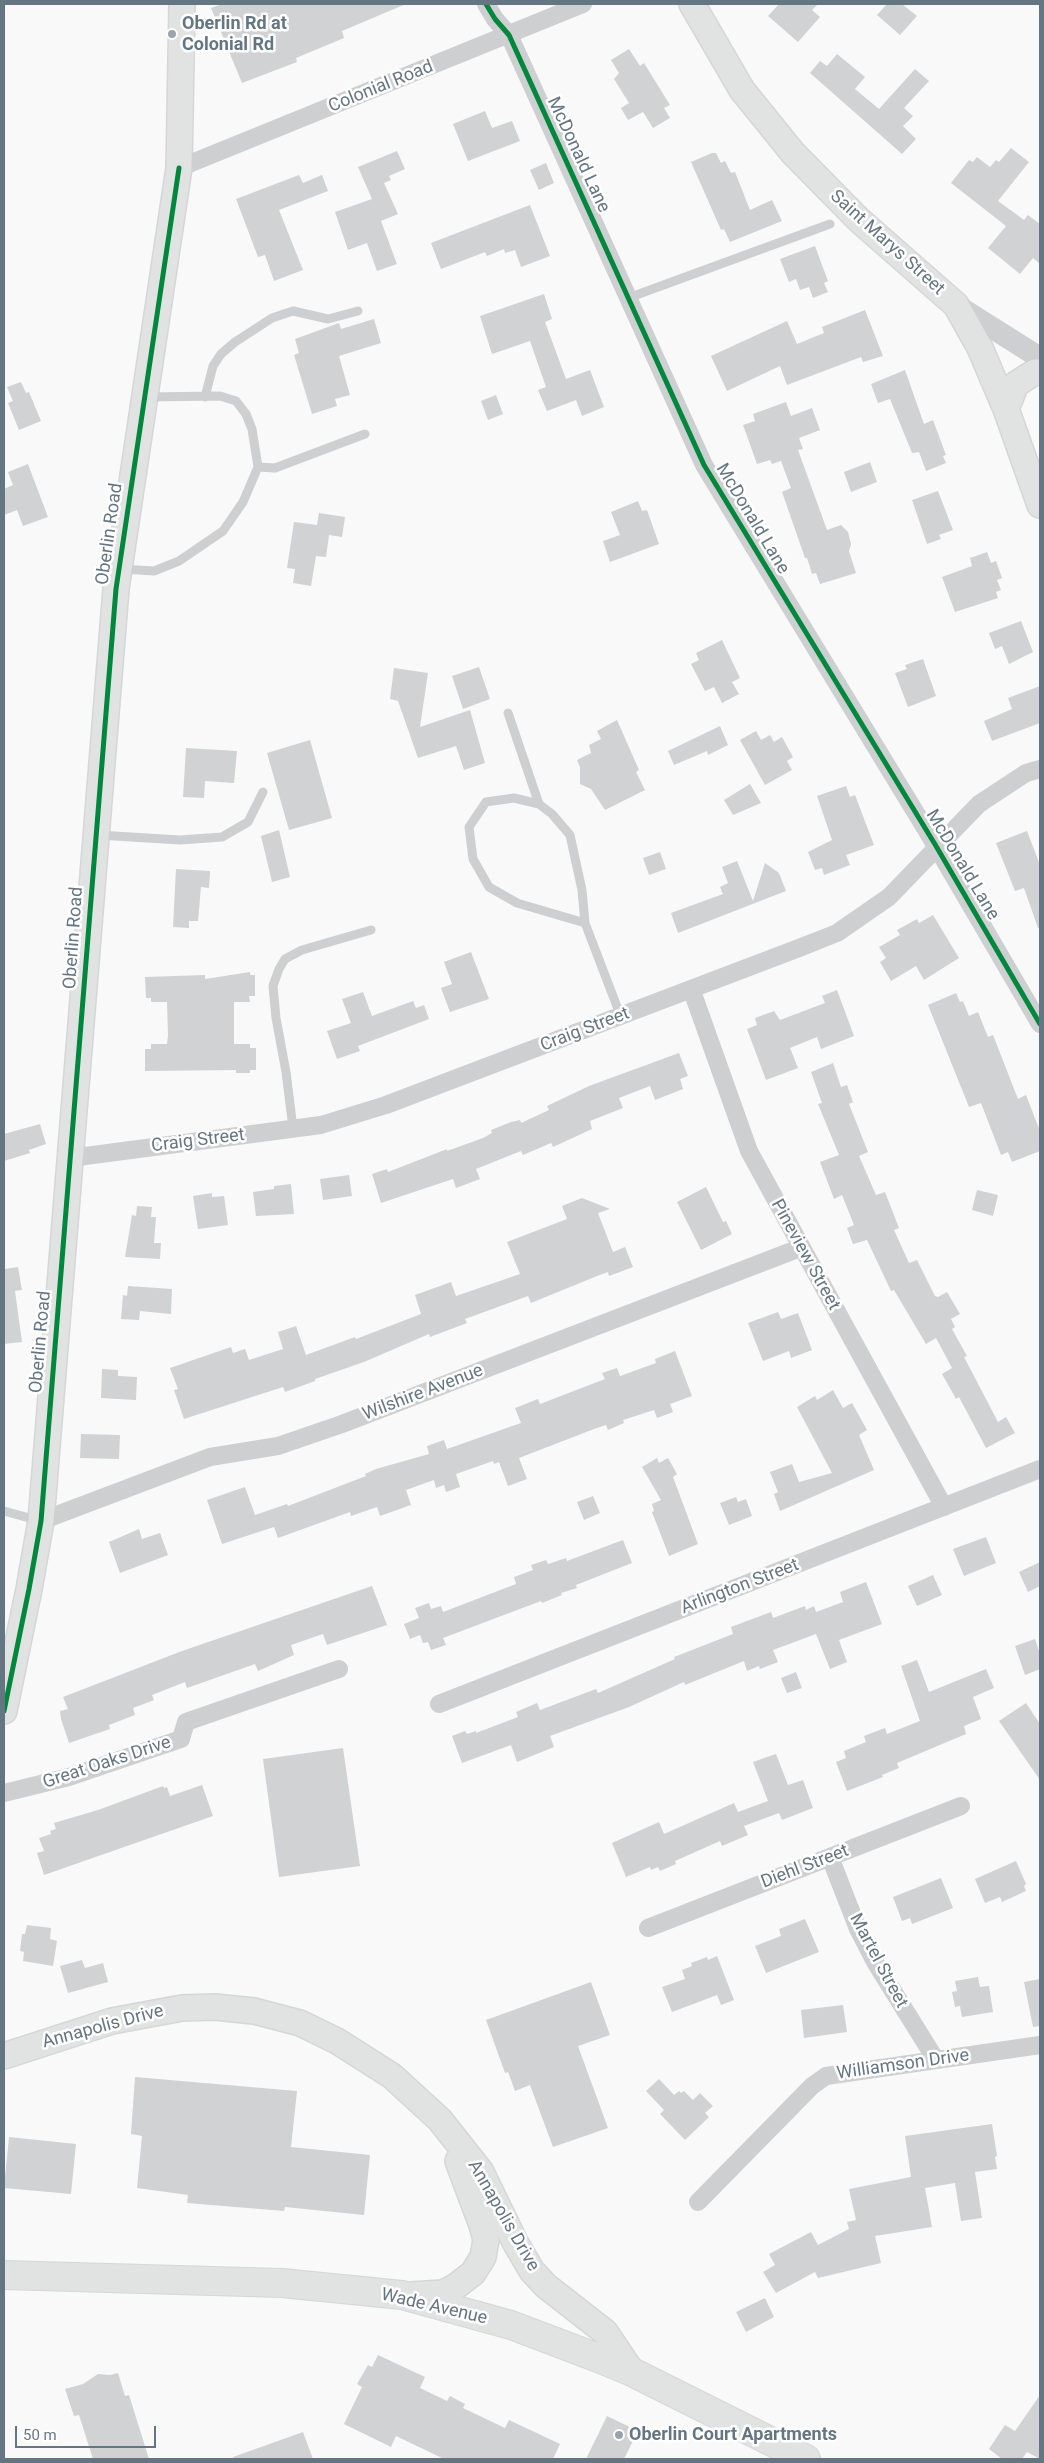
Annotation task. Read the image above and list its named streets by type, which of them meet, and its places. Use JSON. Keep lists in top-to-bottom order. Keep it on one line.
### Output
{"streets":{"main road":["Saint Marys Street","Oberlin Road","Annapolis Drive","Wade Avenue"],"street":["Colonial Road","McDonald Lane","Craig Street","Pineview Street","Wilshire Avenue","Arlington Street","Great Oaks Drive","Diehl Street","Martel Street","Williamson Drive"]},"crossings":[["Colonial Road","McDonald Lane"],["Colonial Road","Oberlin Road"],["McDonald Lane","Craig Street"],["Oberlin Road","Craig Street"],["Oberlin Road","Wilshire Avenue"],["Craig Street","Pineview Street"],["Pineview Street","Wilshire Avenue"],["Pineview Street","Arlington Street"],["Diehl Street","Martel Street"],["Martel Street","Williamson Drive"],["Annapolis Drive","Wade Avenue"]],"places":["Oberlin Rd at Colonial Rd","Oberlin Court Apartments"],"scale_bar":"50 m"}
